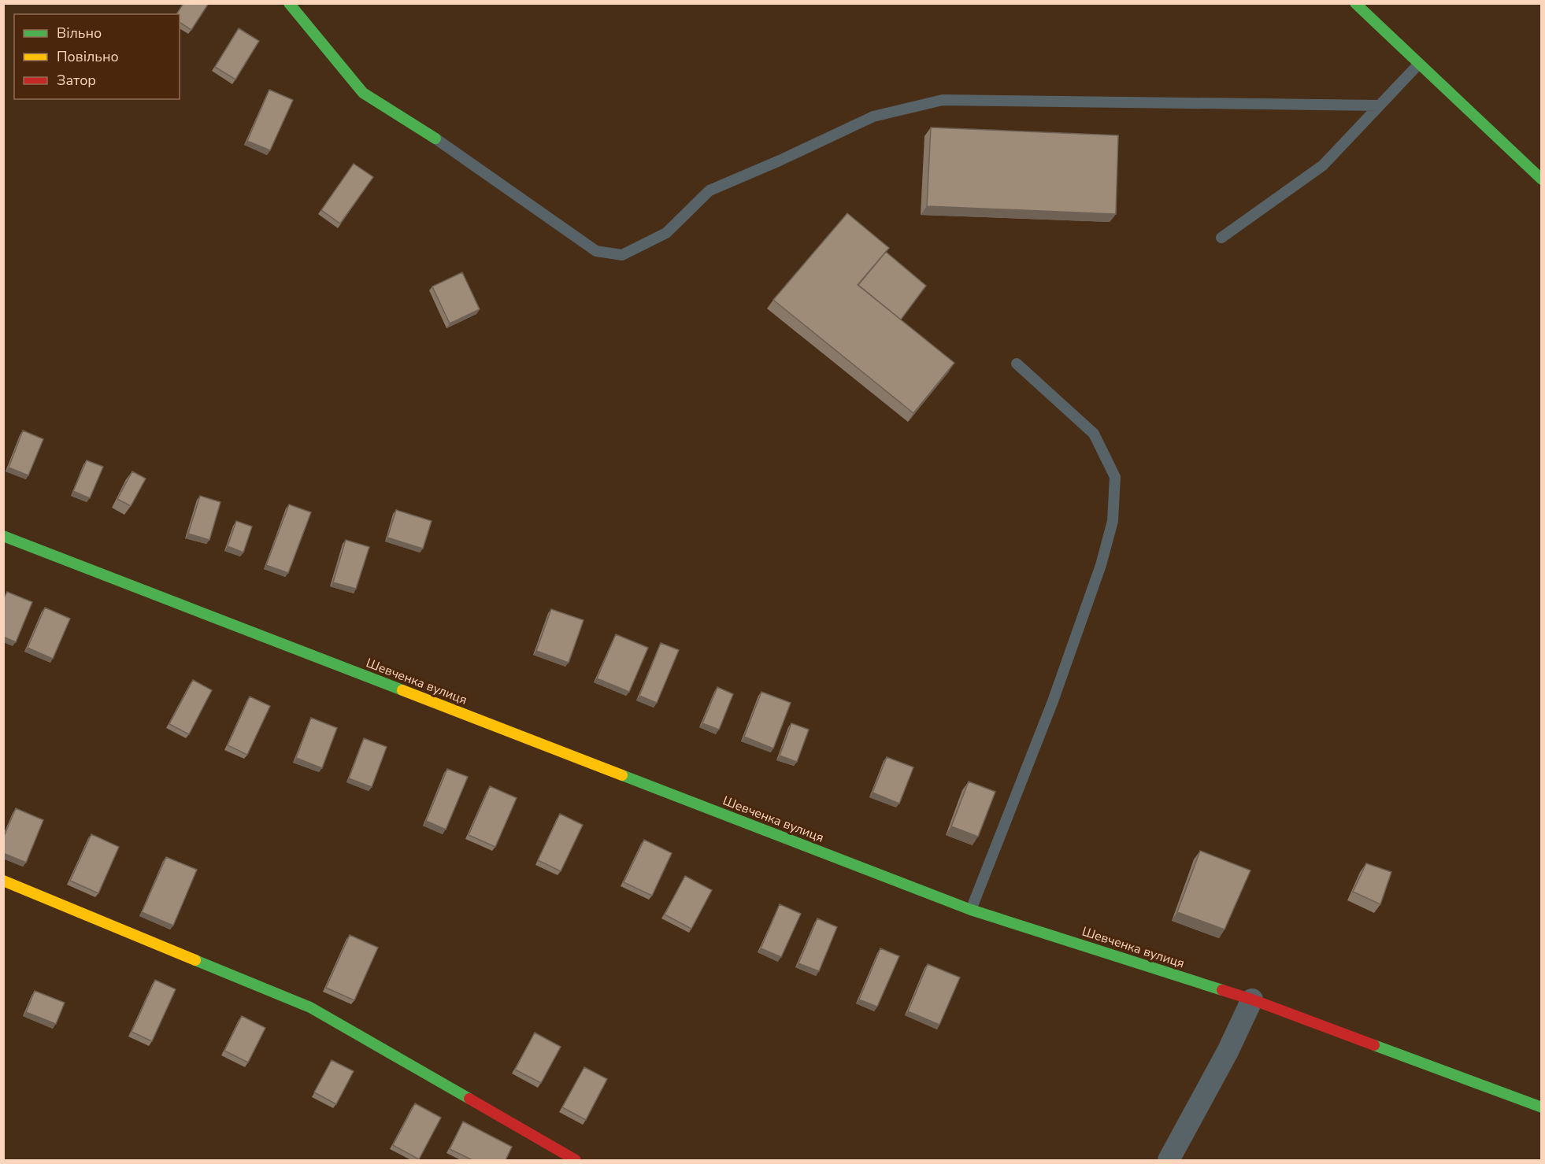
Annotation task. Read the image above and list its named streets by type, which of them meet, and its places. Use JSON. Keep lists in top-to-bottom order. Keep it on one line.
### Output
{"streets":{"street":["Шевченка вулиця"]},"legend":["Вільно","Повільно","Затор"]}
